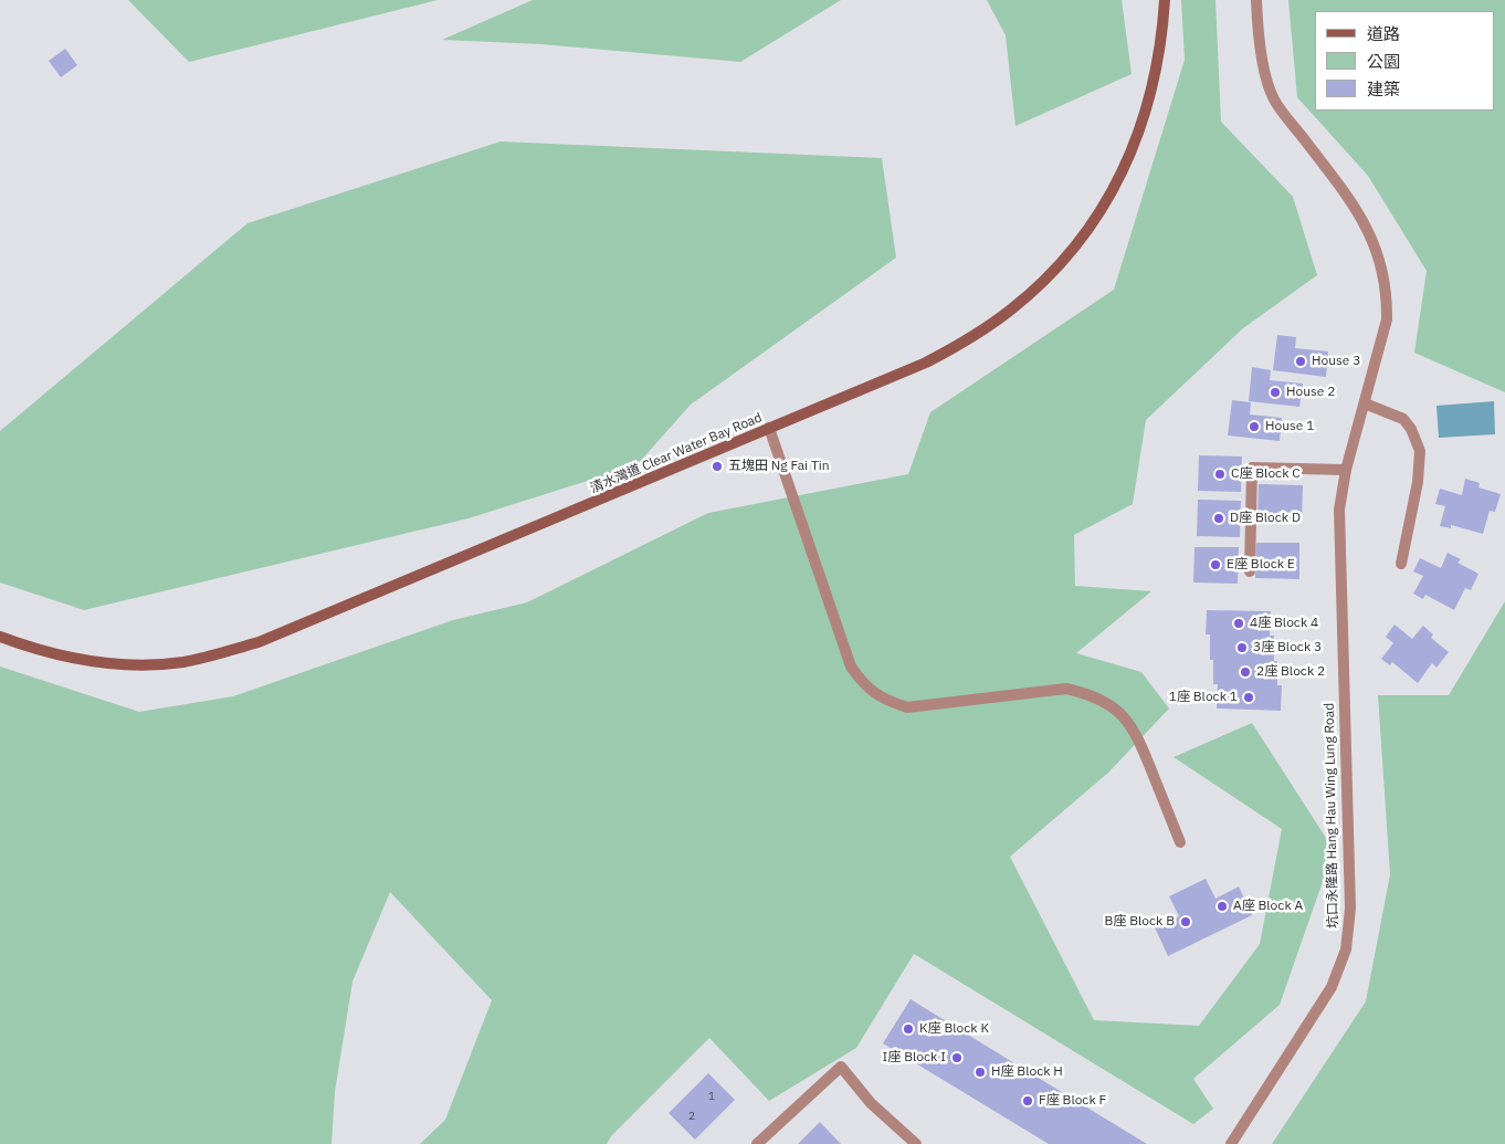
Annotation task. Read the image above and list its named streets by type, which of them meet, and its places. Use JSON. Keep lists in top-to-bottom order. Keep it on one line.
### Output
{"streets":{"main road":["清水灣道 Clear Water Bay Road"],"street":["坑口永隆路 Hang Hau Wing Lung Road"]},"places":["House 3","House 2","House 1","五塊田 Ng Fai Tin","C座 Block C","D座 Block D","E座 Block E","4座 Block 4","3座 Block 3","2座 Block 2","1座 Block 1","A座 Block A","B座 Block B","K座 Block K","I座 Block I","H座 Block H","F座 Block F"],"house_numbers":["1","2"],"legend":["道路","公園","建築"]}
